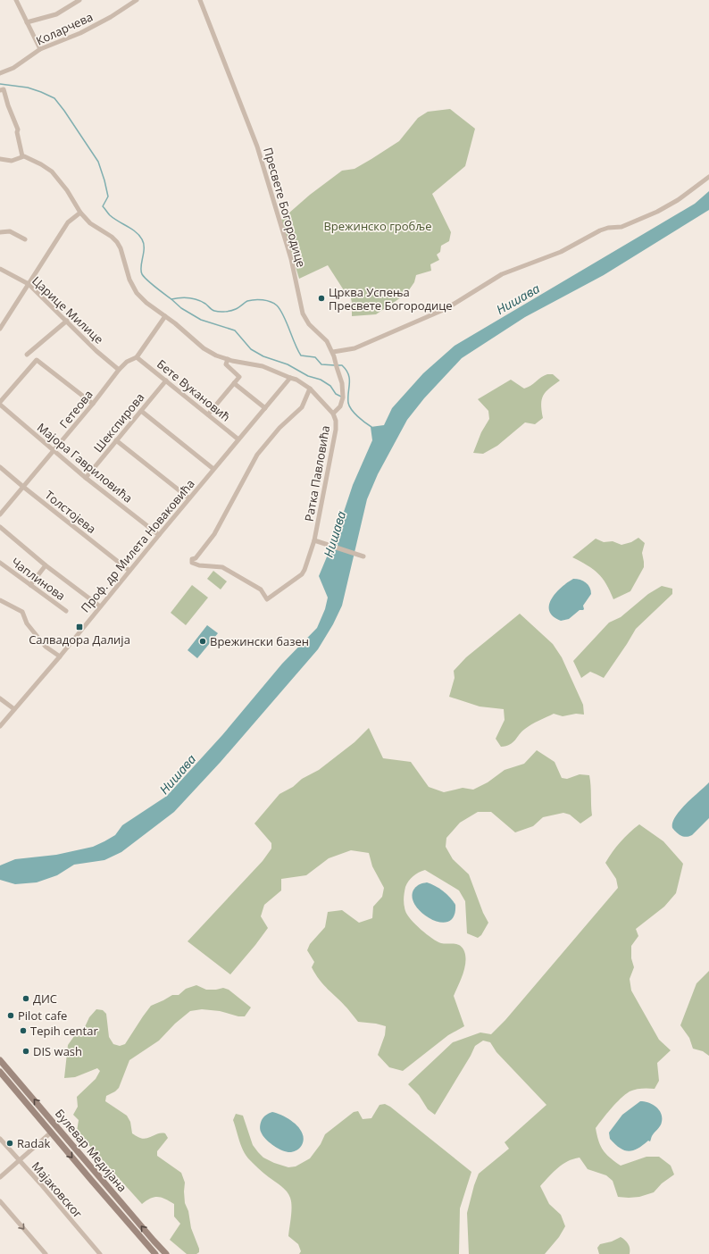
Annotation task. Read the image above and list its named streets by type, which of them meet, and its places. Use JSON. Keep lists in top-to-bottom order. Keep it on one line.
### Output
{"streets":{"main road":["Булевар Медијана"],"street":["Коларчева","Пресвете Богородице","Царице Милице","Бете Вукановић","Гетеова","Шекспирова","Мајора Гавриловића","Ратка Павловића","Толстојева","Проф. др Милета Новаковића","Чаплинова","Мајаковског"]},"crossings":[["Пресвете Богородице","Ратка Павловића"],["Царице Милице","Гетеова"],["Бете Вукановић","Гетеова"],["Бете Вукановић","Шекспирова"],["Бете Вукановић","Проф. др Милета Новаковића"],["Гетеова","Мајора Гавриловића"],["Гетеова","Ратка Павловића"],["Гетеова","Толстојева"],["Шекспирова","Мајора Гавриловића"],["Мајора Гавриловића","Проф. др Милета Новаковића"],["Ратка Павловића","Проф. др Милета Новаковића"],["Толстојева","Проф. др Милета Новаковића"]],"water":["Нишава"],"parks":["Врежинско гробље"],"places":{"other":["Црква Успења Пресвете Богородице","Врежински базен","ДИС","Pilot cafe","Tepih centar","DIS wash","Radak"],"transit":["Салвадора Далија"]}}
